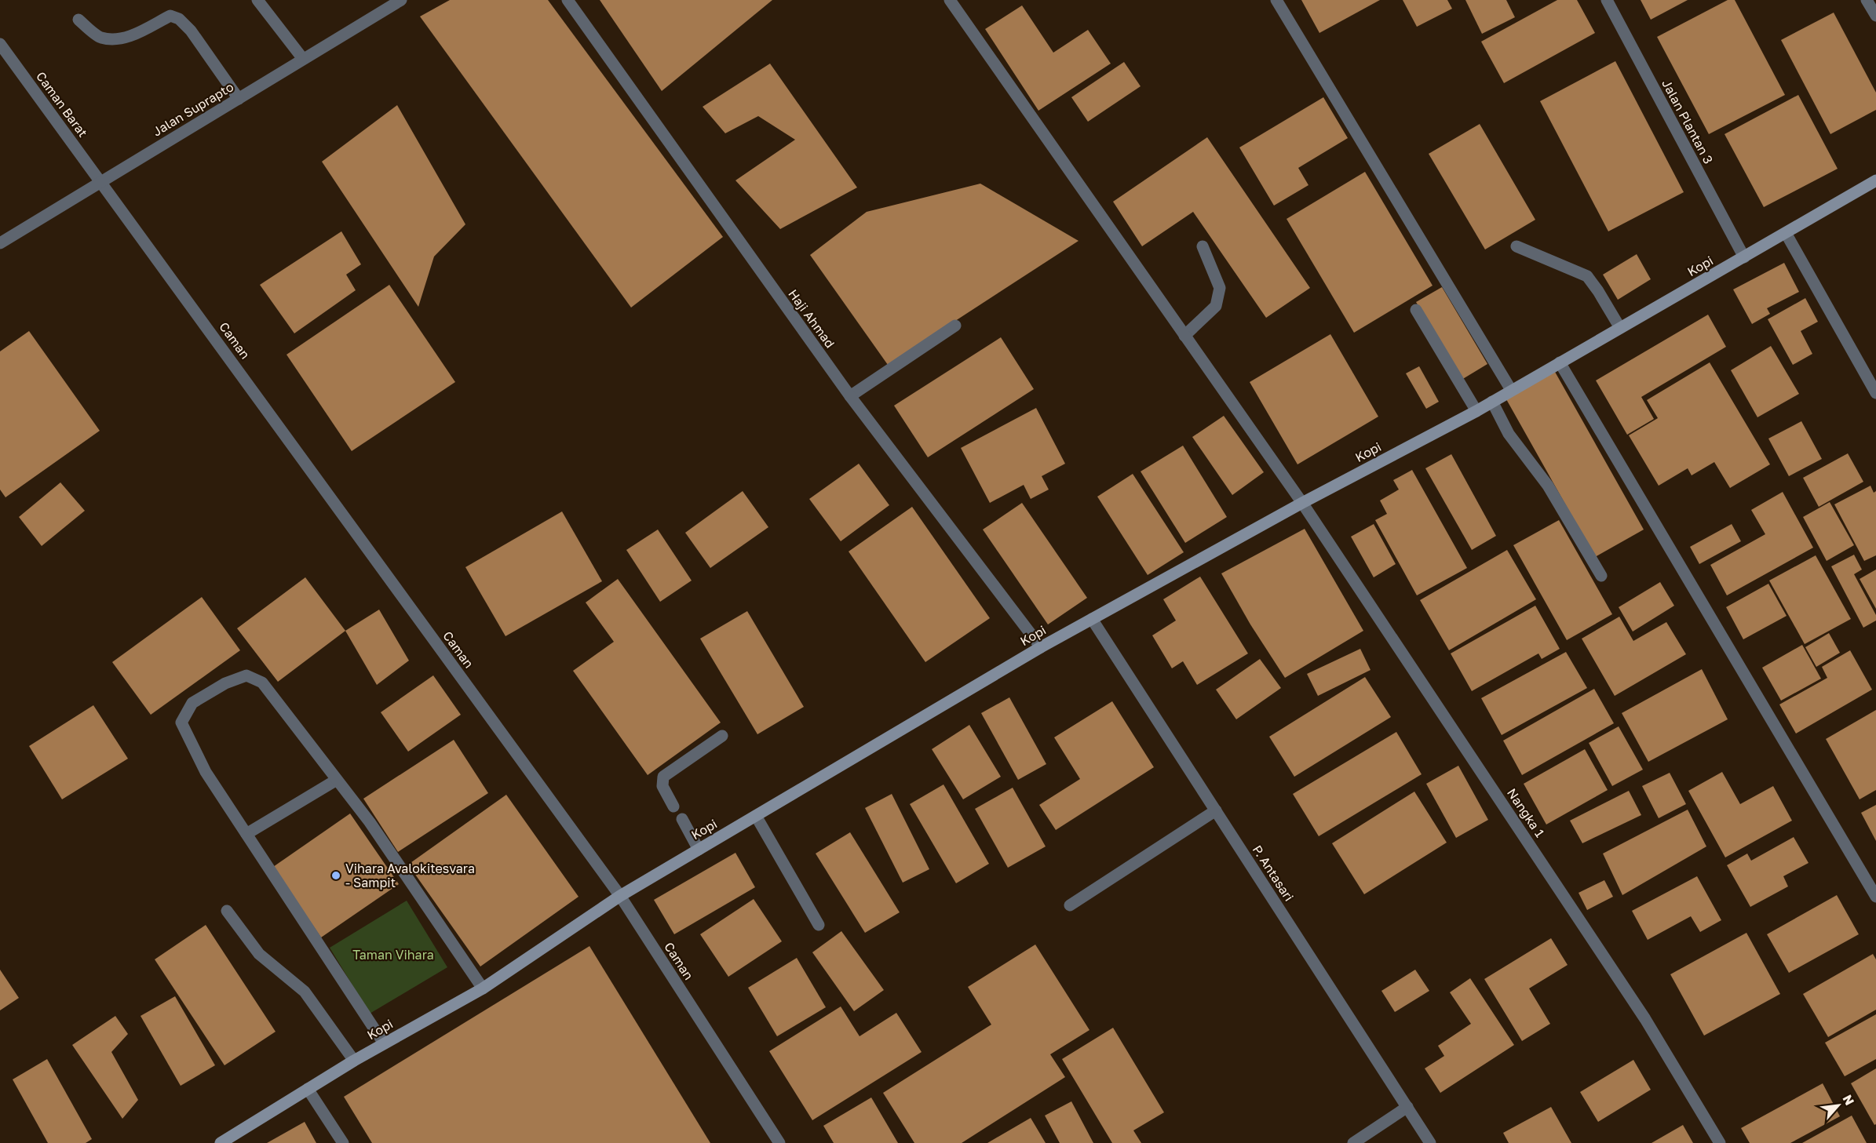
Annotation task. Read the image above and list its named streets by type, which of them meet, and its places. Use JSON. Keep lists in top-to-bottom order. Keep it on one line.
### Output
{"streets":{"street":["Caman Barat","Jalan Suprapto","Jalan Plantan 3","Kopi","Haji Ahmad","Caman","Nangka 1","P. Antasari"]},"crossings":[["Caman Barat","Jalan Suprapto"],["Caman Barat","Caman"],["Jalan Suprapto","Caman"],["Jalan Plantan 3","Kopi"],["Kopi","Haji Ahmad"],["Kopi","Caman"],["Kopi","Nangka 1"],["Kopi","P. Antasari"]],"parks":["Taman Vihara"],"places":["Vihara Avalokitesvara - Sampit"],"north":"top right"}
